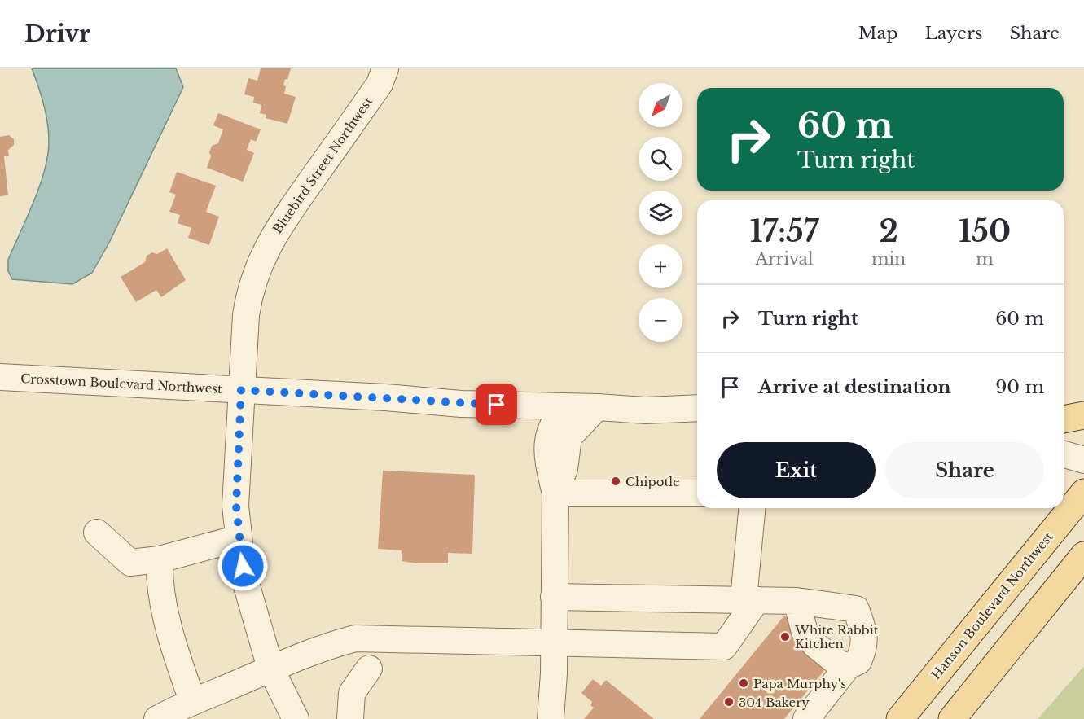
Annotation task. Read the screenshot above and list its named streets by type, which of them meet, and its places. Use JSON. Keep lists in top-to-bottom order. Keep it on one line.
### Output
{"streets":{"main road":["Hanson Boulevard Northwest"],"street":["Bluebird Street Northwest","Crosstown Boulevard Northwest"]},"crossings":[["Bluebird Street Northwest","Crosstown Boulevard Northwest"]],"places":["Chipotle","White Rabbit Kitchen","Papa Murphy's","304 Bakery"],"north":"bottom left","page":{"header":"Drivr","nav":["Map","Layers","Share"],"map_buttons":["+","−"],"turn":["60 m","Turn right"],"eta":["17:57","Arrival","2","min","150","m"],"list":[{"name":"Turn right","value":"60 m"},{"name":"Arrive at destination","value":"90 m"}],"buttons":["Exit","Share"]}}
